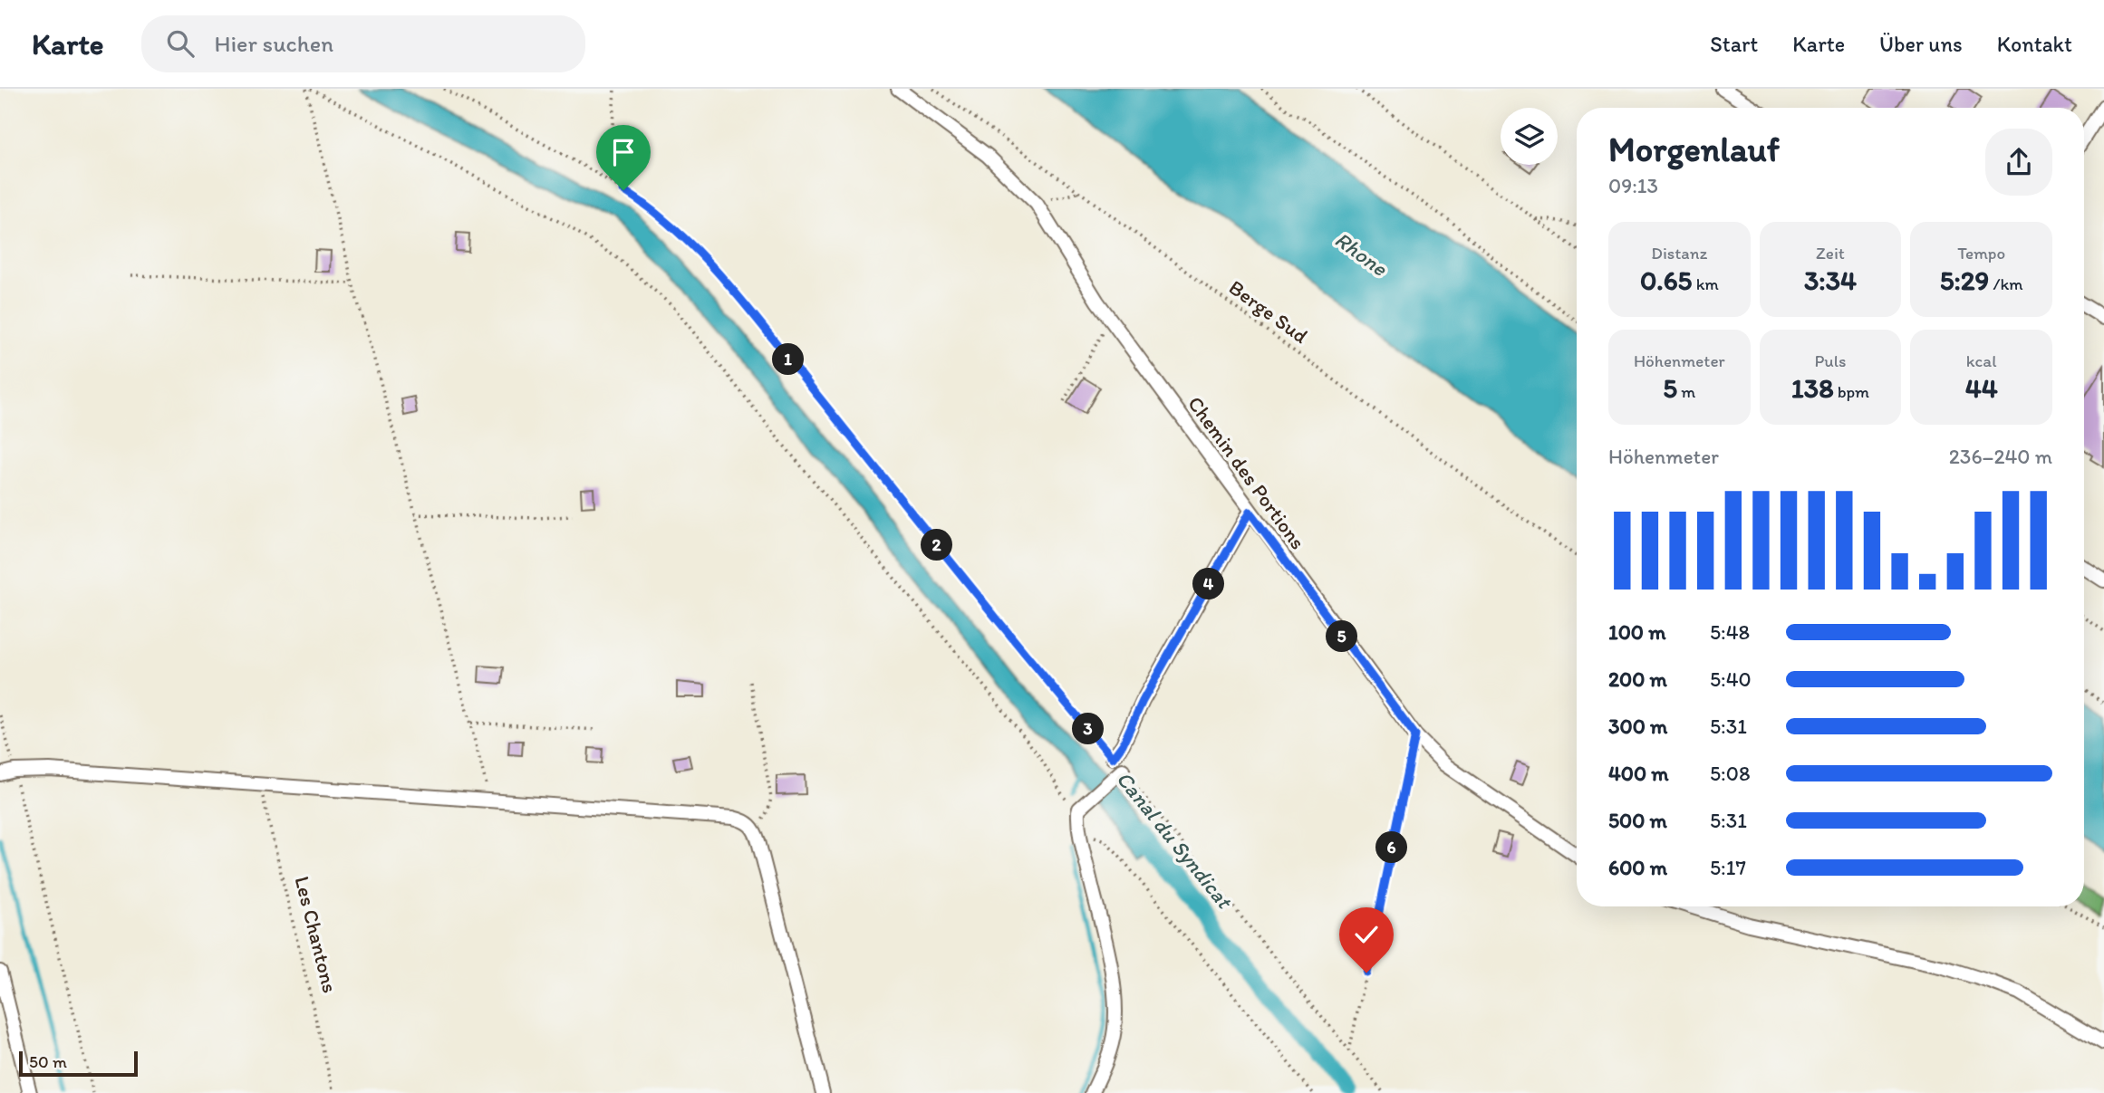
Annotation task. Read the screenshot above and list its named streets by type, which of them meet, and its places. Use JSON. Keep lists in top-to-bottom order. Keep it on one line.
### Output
{"streets":{"street":["Chemin des Portions"],"path":["Berge Sud","Les Chantons"]},"water":["Rhone","Canal du Syndicat"],"scale_bar":"50 m","page":{"header":"Karte","search":"Hier suchen","nav":["Start","Karte","Über uns","Kontakt"],"heading":["Morgenlauf","09:13"],"stats":[["Distanz","0.65 km"],["Zeit","3:34"],["Tempo","5:29 /km"],["Höhenmeter","5 m"],["Puls","138 bpm"],["kcal","44"]],"pins":["1","2","4","5","3","6"],"chart":["Höhenmeter","236–240 m"],"list":[{"name":"100 m","note":"5:48"},{"name":"200 m","note":"5:40"},{"name":"300 m","note":"5:31"},{"name":"400 m","note":"5:08"},{"name":"500 m","note":"5:31"},{"name":"600 m","note":"5:17"}],"scale":"50 m"}}
